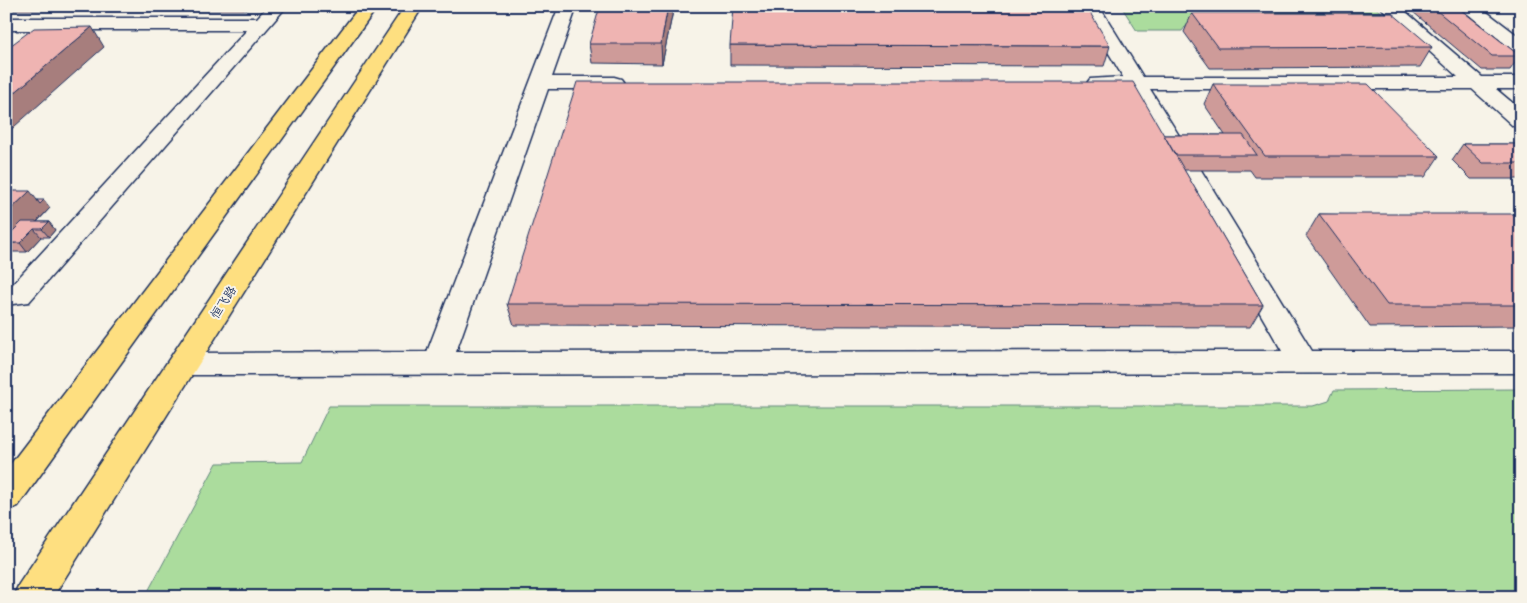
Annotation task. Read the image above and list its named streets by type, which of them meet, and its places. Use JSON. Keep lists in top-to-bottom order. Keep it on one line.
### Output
{"streets":{"main road":["恒飞路"]}}
